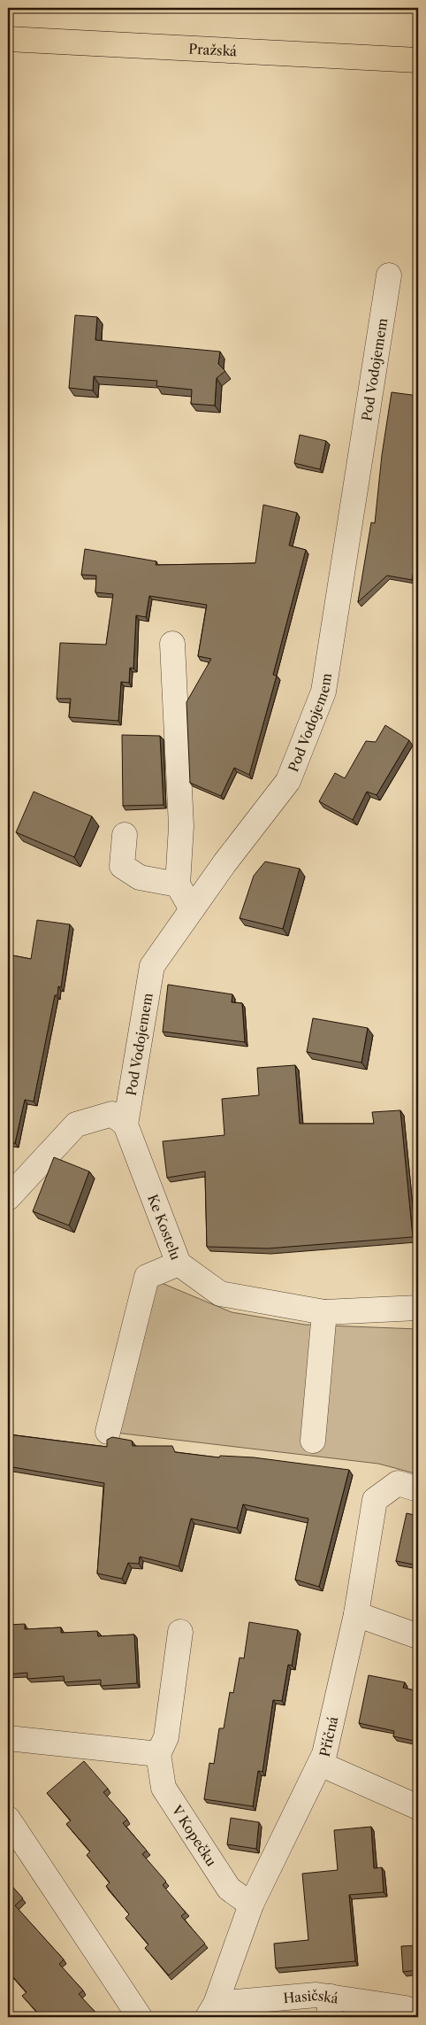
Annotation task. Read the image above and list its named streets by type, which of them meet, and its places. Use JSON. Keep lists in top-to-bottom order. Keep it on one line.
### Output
{"streets":{"main road":["Pražská"],"street":["Pod Vodojemem","Ke Kostelu","Příčná","V Kopečku","Hasičská"]},"crossings":[["Pod Vodojemem","Ke Kostelu"],["Příčná","V Kopečku"],["Příčná","Hasičská"]]}
